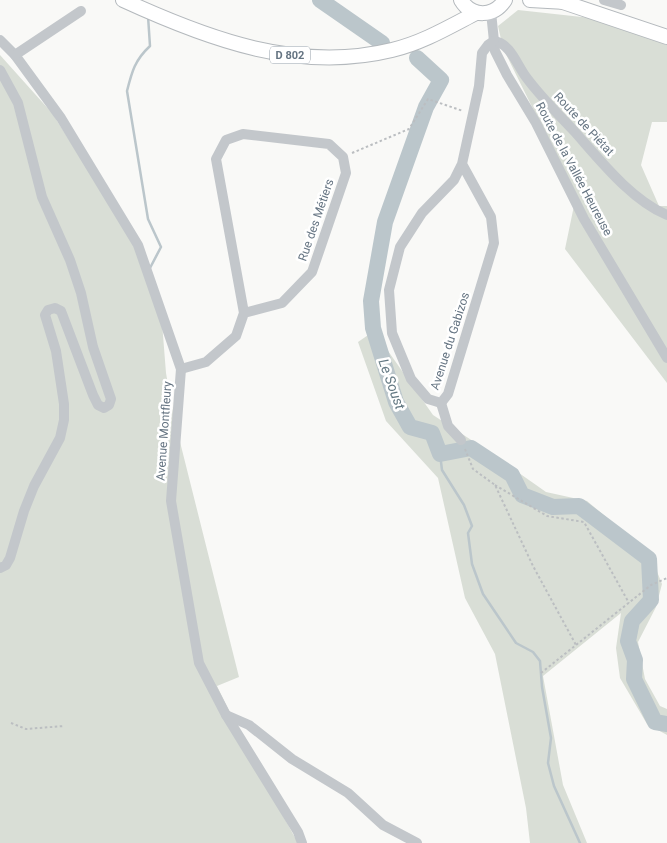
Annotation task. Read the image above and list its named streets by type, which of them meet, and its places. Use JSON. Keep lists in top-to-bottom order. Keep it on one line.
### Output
{"streets":{"main road":["D 802"],"street":["Route de Piétat","Route de la Vallée Heureuse","Rue des Métiers","Avenue du Gabizos","Avenue Montfleury"]},"crossings":[["Route de Piétat","Route de la Vallée Heureuse"],["Route de Piétat","Avenue du Gabizos"],["Route de la Vallée Heureuse","Avenue du Gabizos"]],"water":["Le Soust"]}
